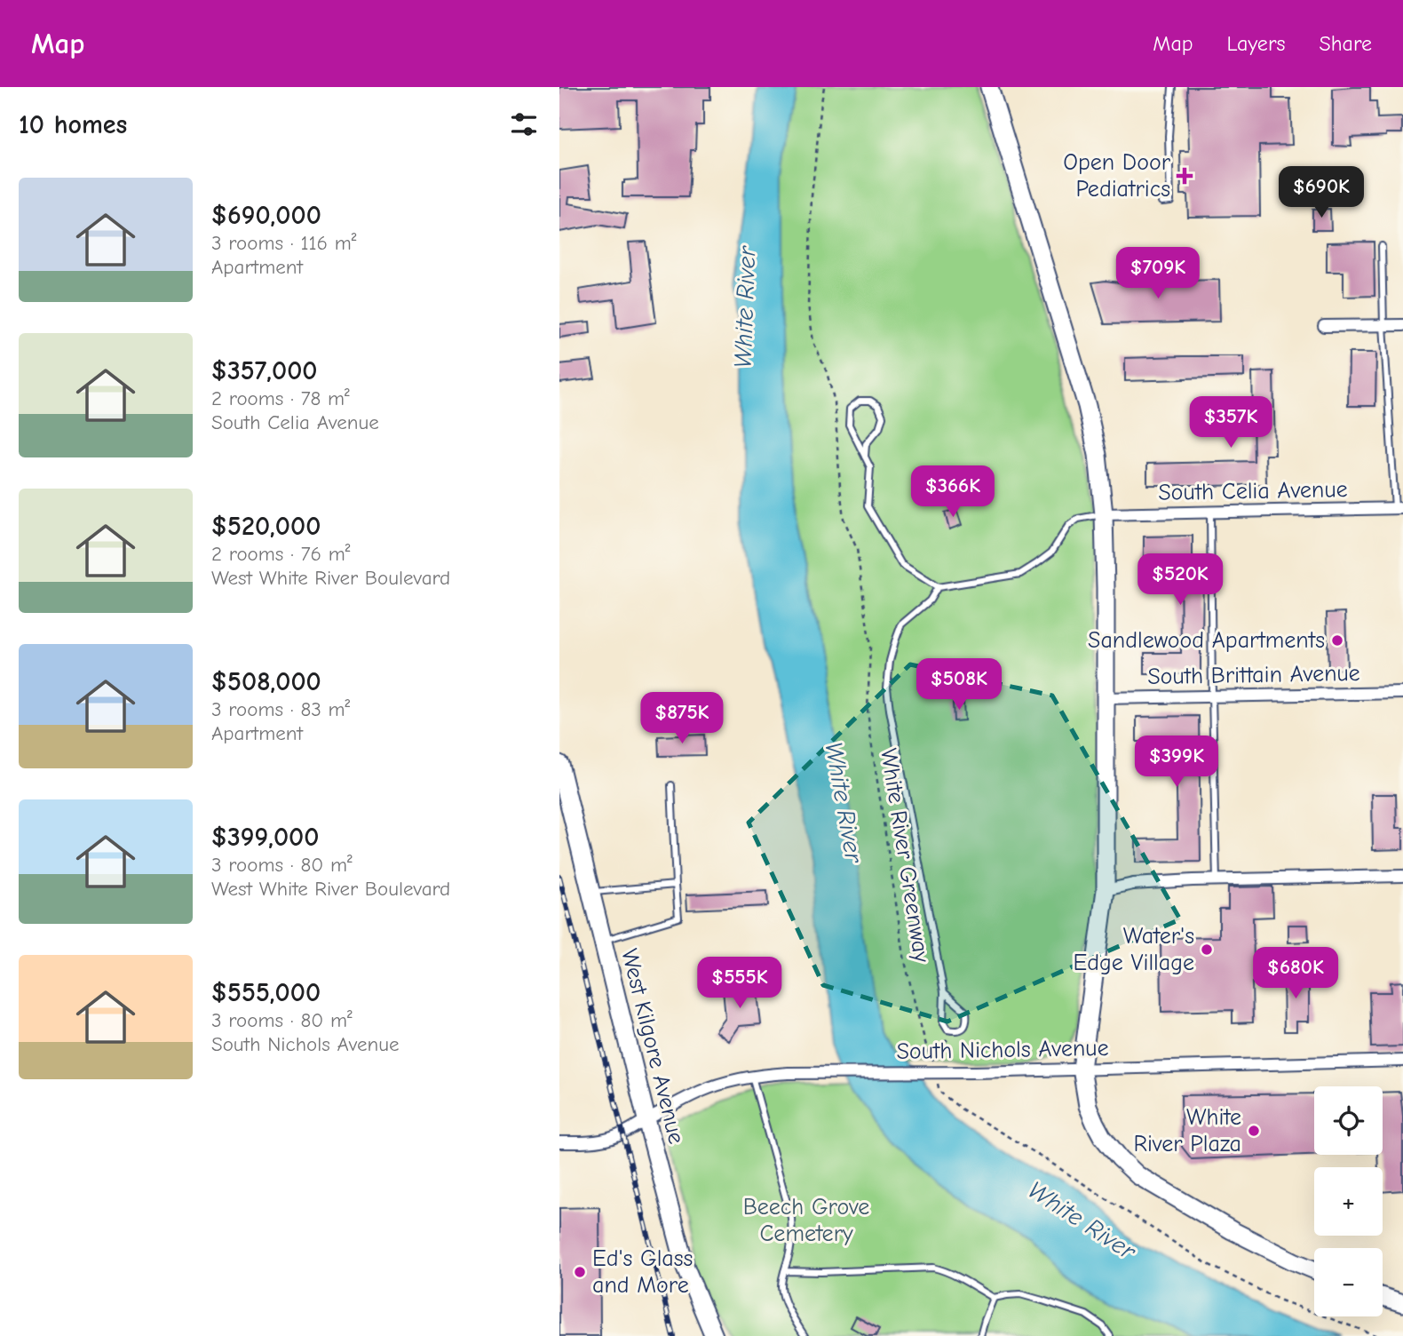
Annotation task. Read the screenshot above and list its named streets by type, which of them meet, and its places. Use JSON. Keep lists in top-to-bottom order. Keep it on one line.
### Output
{"streets":{"street":["South Celia Avenue","South Brittain Avenue","West Kilgore Avenue","South Nichols Avenue"],"path":["White River Greenway"]},"crossings":[["West Kilgore Avenue","South Nichols Avenue"]],"water":["White River"],"parks":["Beech Grove Cemetery"],"places":{"health":["Open Door Pediatrics"],"other":["Sandlewood Apartments","Water's Edge Village","White River Plaza","Ed's Glass and More"]},"page":{"header":"Map","nav":["Map","Layers","Share"],"heading":"10 homes","list":[{"name":"$690,000","note":"3 rooms · 116 m² · Apartment"},{"name":"$357,000","note":"2 rooms · 78 m² · South Celia Avenue"},{"name":"$520,000","note":"2 rooms · 76 m² · West White River Boulevard"},{"name":"$508,000","note":"3 rooms · 83 m² · Apartment"},{"name":"$399,000","note":"3 rooms · 80 m² · West White River Boulevard"},{"name":"$555,000","note":"3 rooms · 80 m² · South Nichols Avenue"}],"price":["$690K","$709K","$357K","$366K","$520K","$508K","$875K","$399K","$680K","$555K"],"map_buttons":["+","−"]}}
